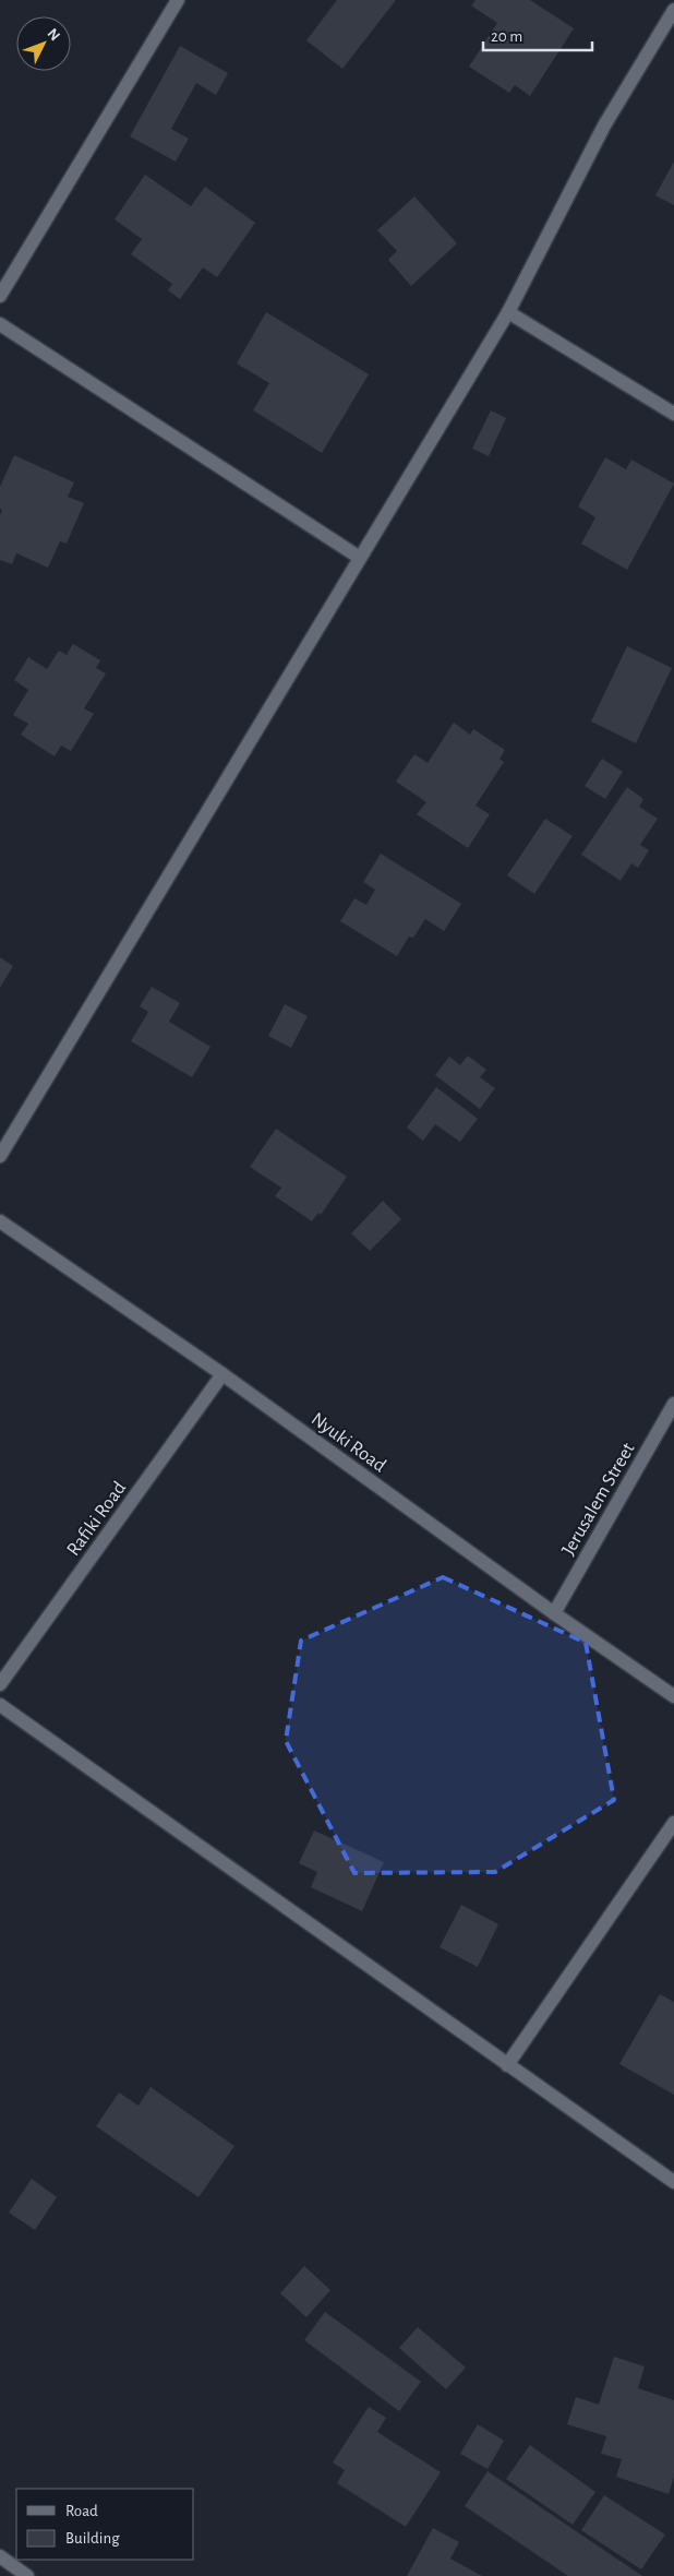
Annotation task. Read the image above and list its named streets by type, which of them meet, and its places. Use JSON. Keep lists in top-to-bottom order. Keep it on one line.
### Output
{"streets":{"street":["Nyuki Road","Jerusalem Street","Rafiki Road"]},"crossings":[["Nyuki Road","Jerusalem Street"],["Nyuki Road","Rafiki Road"]],"legend":["Road","Building"],"scale_bar":"20 m","north":"top right"}
